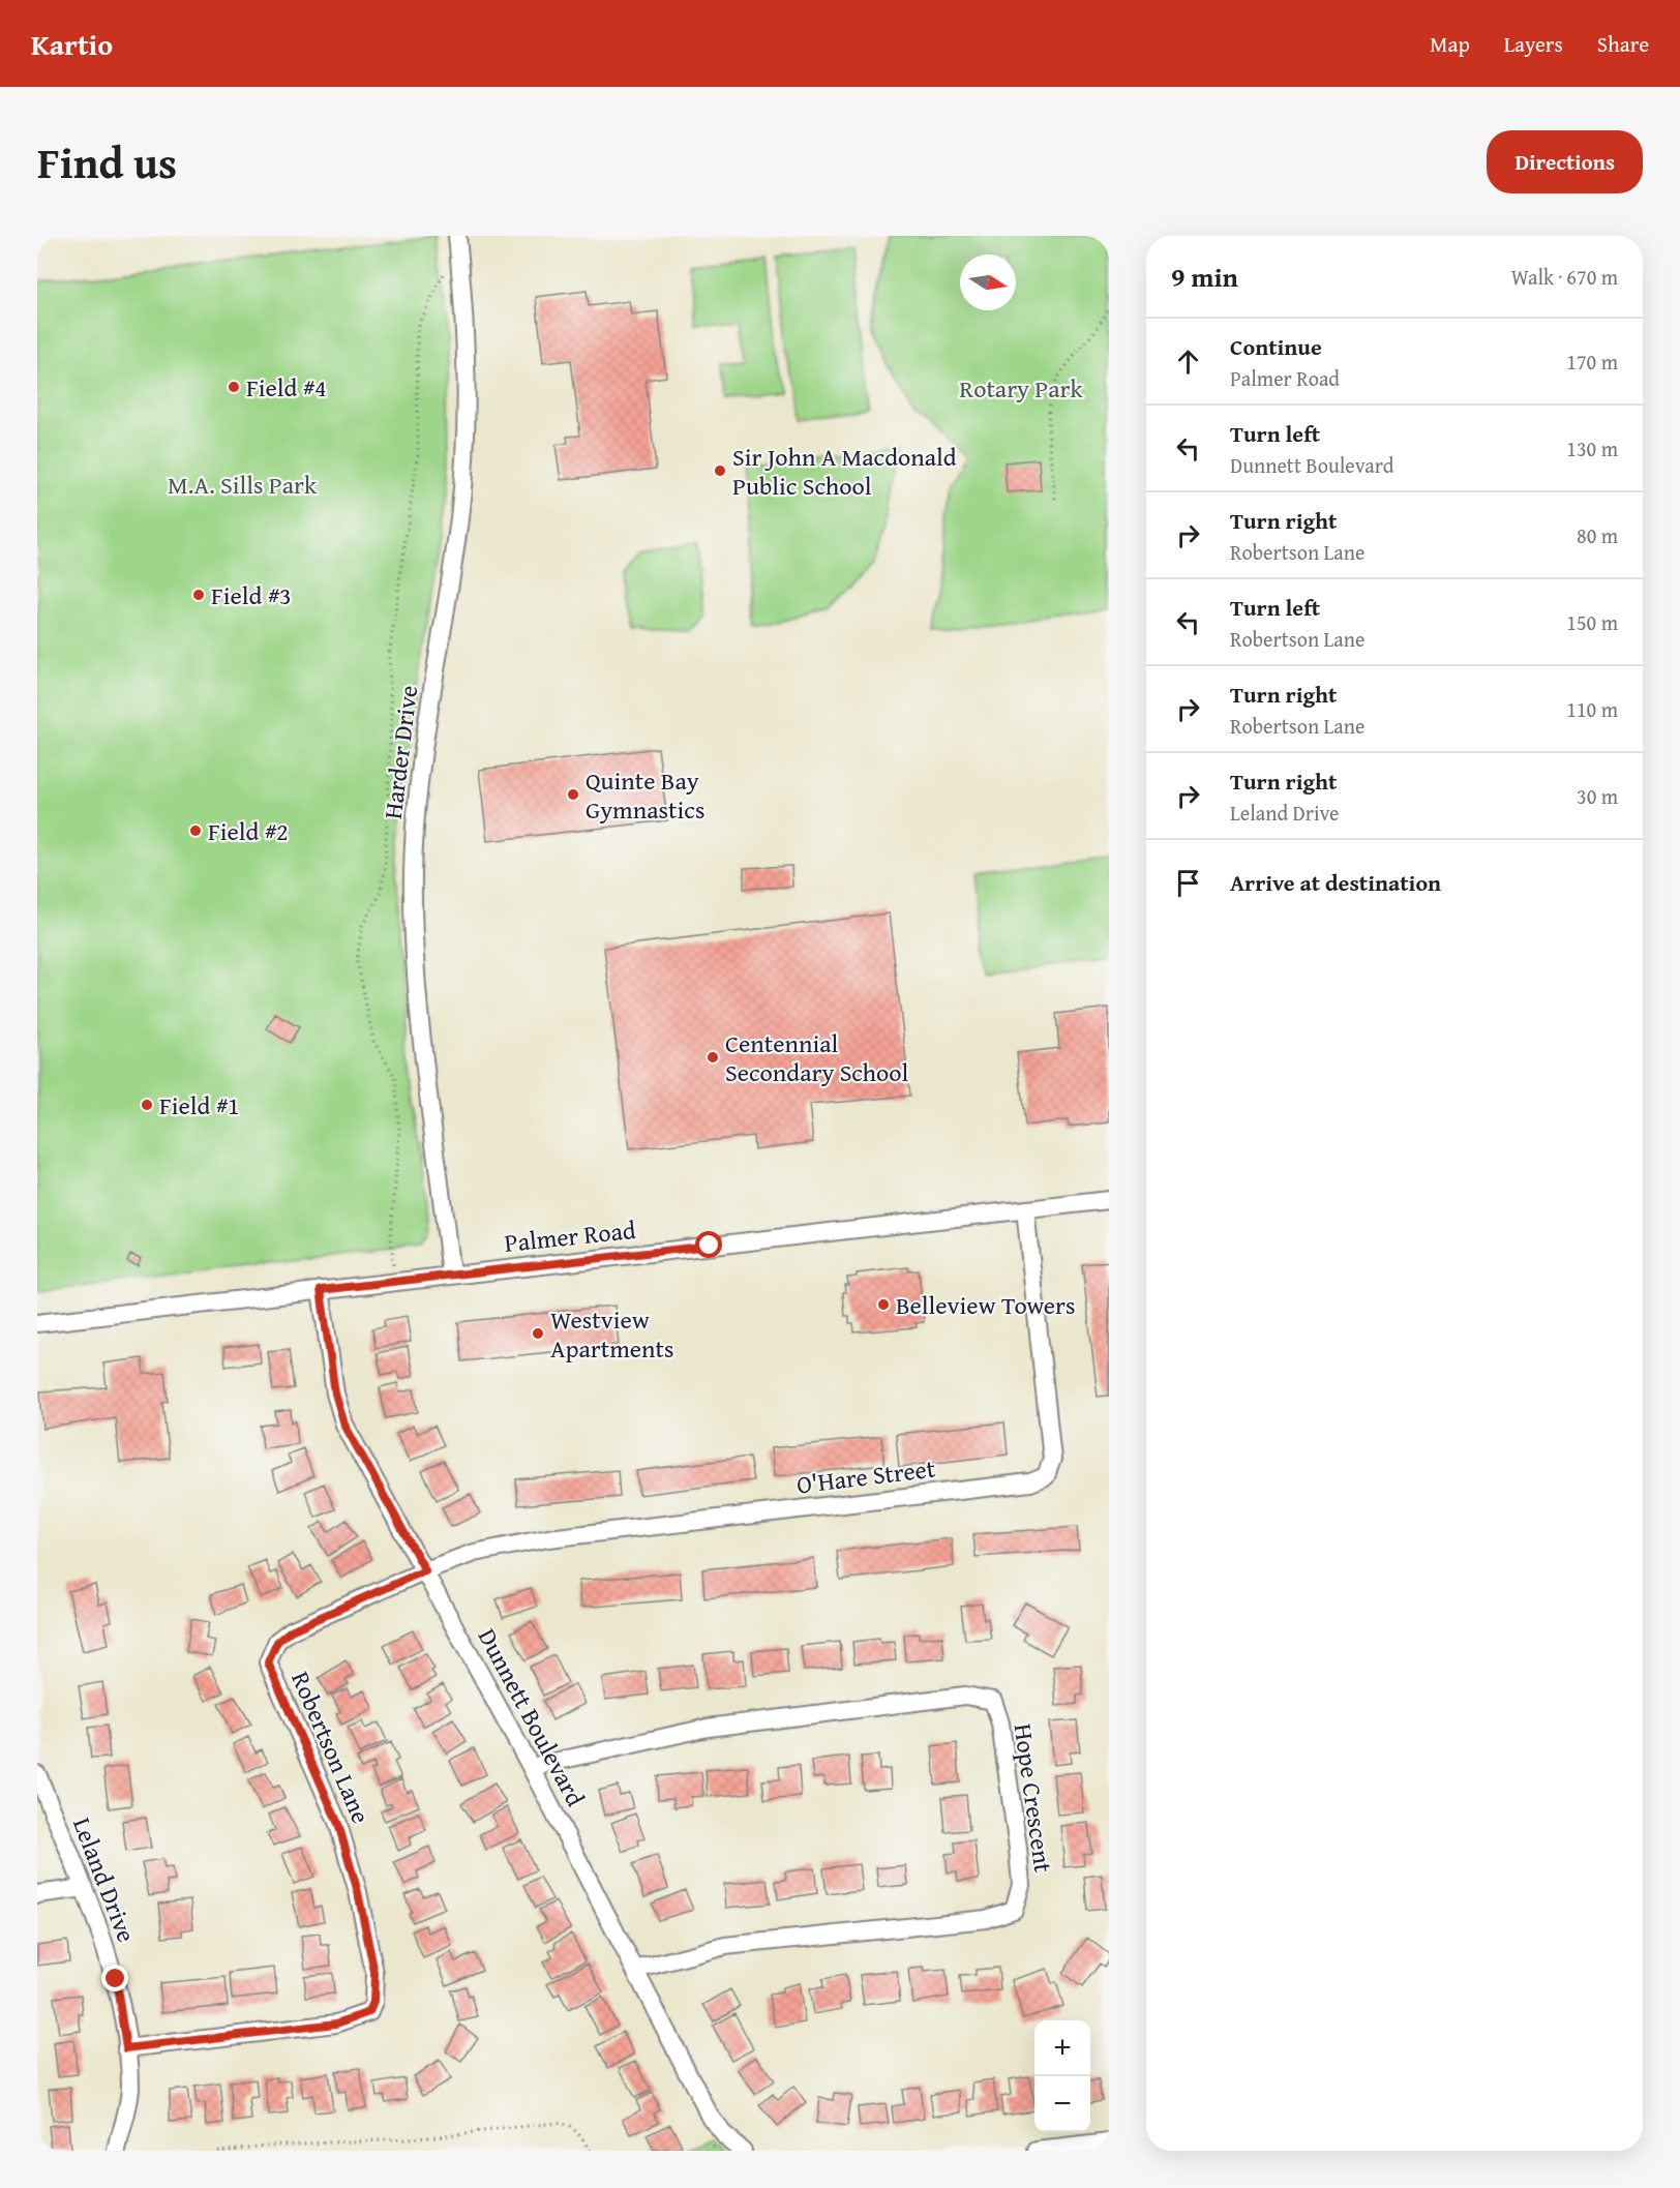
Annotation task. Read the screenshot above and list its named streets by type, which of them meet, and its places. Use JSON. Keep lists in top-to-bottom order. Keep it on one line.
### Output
{"streets":{"street":["Harder Drive","Palmer Road","O'Hare Street","Dunnett Boulevard","Robertson Lane","Hope Crescent","Leland Drive"]},"crossings":[["Harder Drive","Palmer Road"],["Palmer Road","O'Hare Street"],["Palmer Road","Dunnett Boulevard"],["O'Hare Street","Dunnett Boulevard"],["O'Hare Street","Robertson Lane"],["Dunnett Boulevard","Robertson Lane"],["Dunnett Boulevard","Hope Crescent"],["Robertson Lane","Leland Drive"]],"parks":["Rotary Park","M.A. Sills Park"],"places":["Field #4","Sir John A Macdonald Public School","Field #3","Quinte Bay Gymnastics","Field #2","Centennial Secondary School","Field #1","Belleview Towers","Westview Apartments"],"north":"right","page":{"header":"Kartio","nav":["Map","Layers","Share"],"title":"Find us","buttons":"Directions","heading":["9 min","Walk · 670 m"],"list":[["Continue","Palmer Road","170 m"],["Turn left","Dunnett Boulevard","130 m"],["Turn right","Robertson Lane","80 m"],["Turn left","Robertson Lane","150 m"],["Turn right","Robertson Lane","110 m"],["Turn right","Leland Drive","30 m"],"Arrive at destination"],"map_buttons":["+","−"]}}
